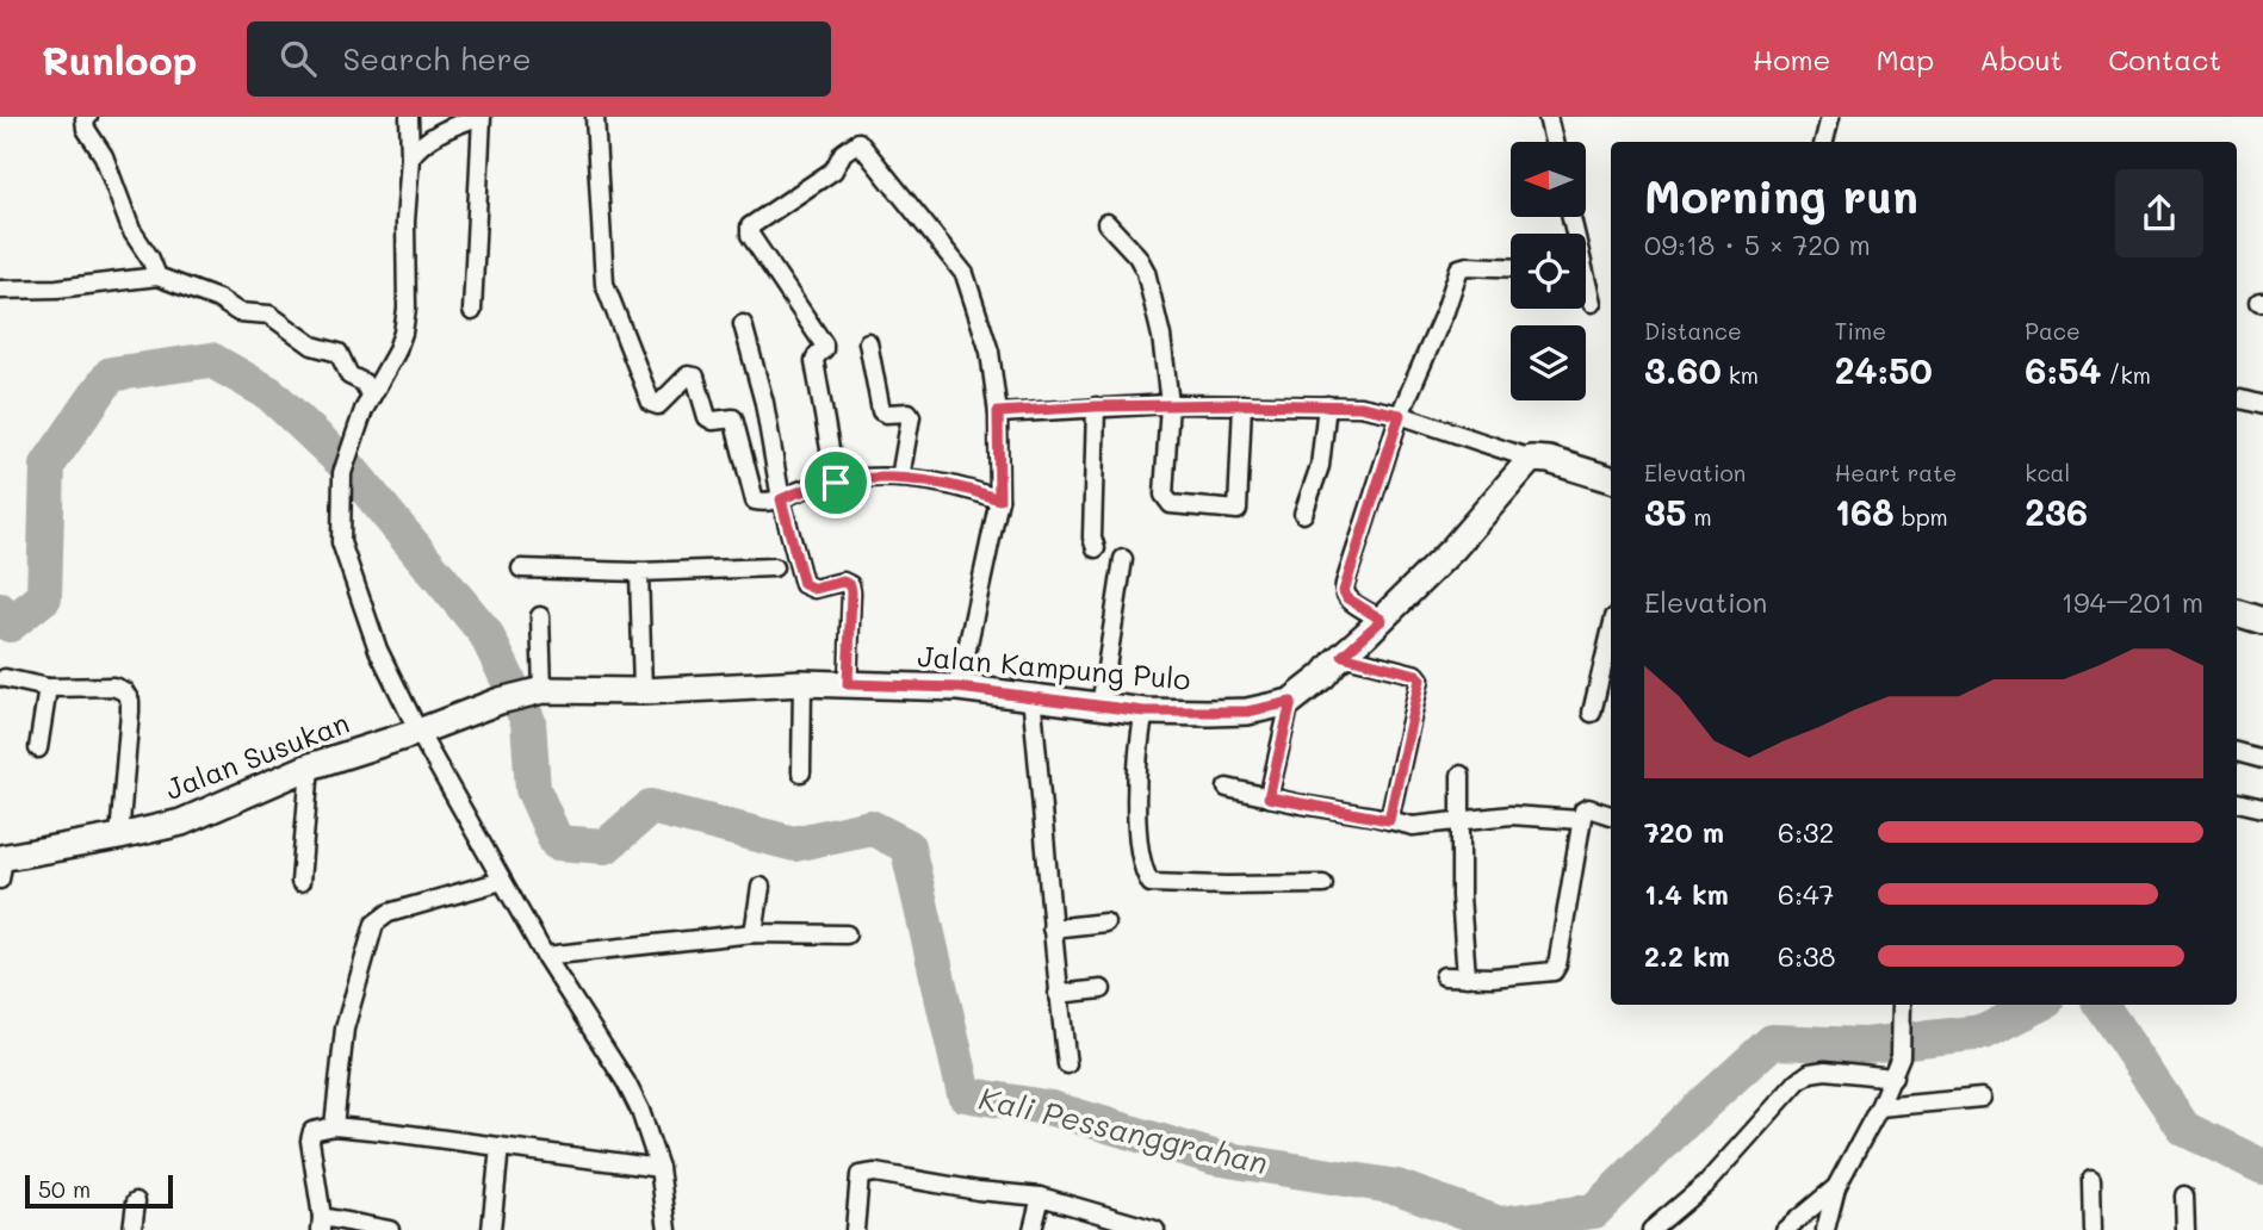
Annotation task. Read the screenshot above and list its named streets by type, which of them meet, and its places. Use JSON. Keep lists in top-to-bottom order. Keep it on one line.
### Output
{"streets":{"street":["Jalan Kampung Pulo","Jalan Susukan"]},"crossings":[["Jalan Kampung Pulo","Jalan Susukan"]],"water":["Kali Pessanggrahan"],"scale_bar":"50 m","north":"left","page":{"header":"Runloop","search":"Search here","nav":["Home","Map","About","Contact"],"heading":["Morning run","09:18 · 5 × 720 m"],"stats":[["Distance","3.60 km"],["Time","24:50"],["Pace","6:54 /km"],["Elevation","35 m"],["Heart rate","168 bpm"],["kcal","236"]],"chart":["Elevation","194–201 m"],"list":[{"name":"720 m","note":"6:32"},{"name":"1.4 km","note":"6:47"},{"name":"2.2 km","note":"6:38"}],"scale":"50 m"}}
